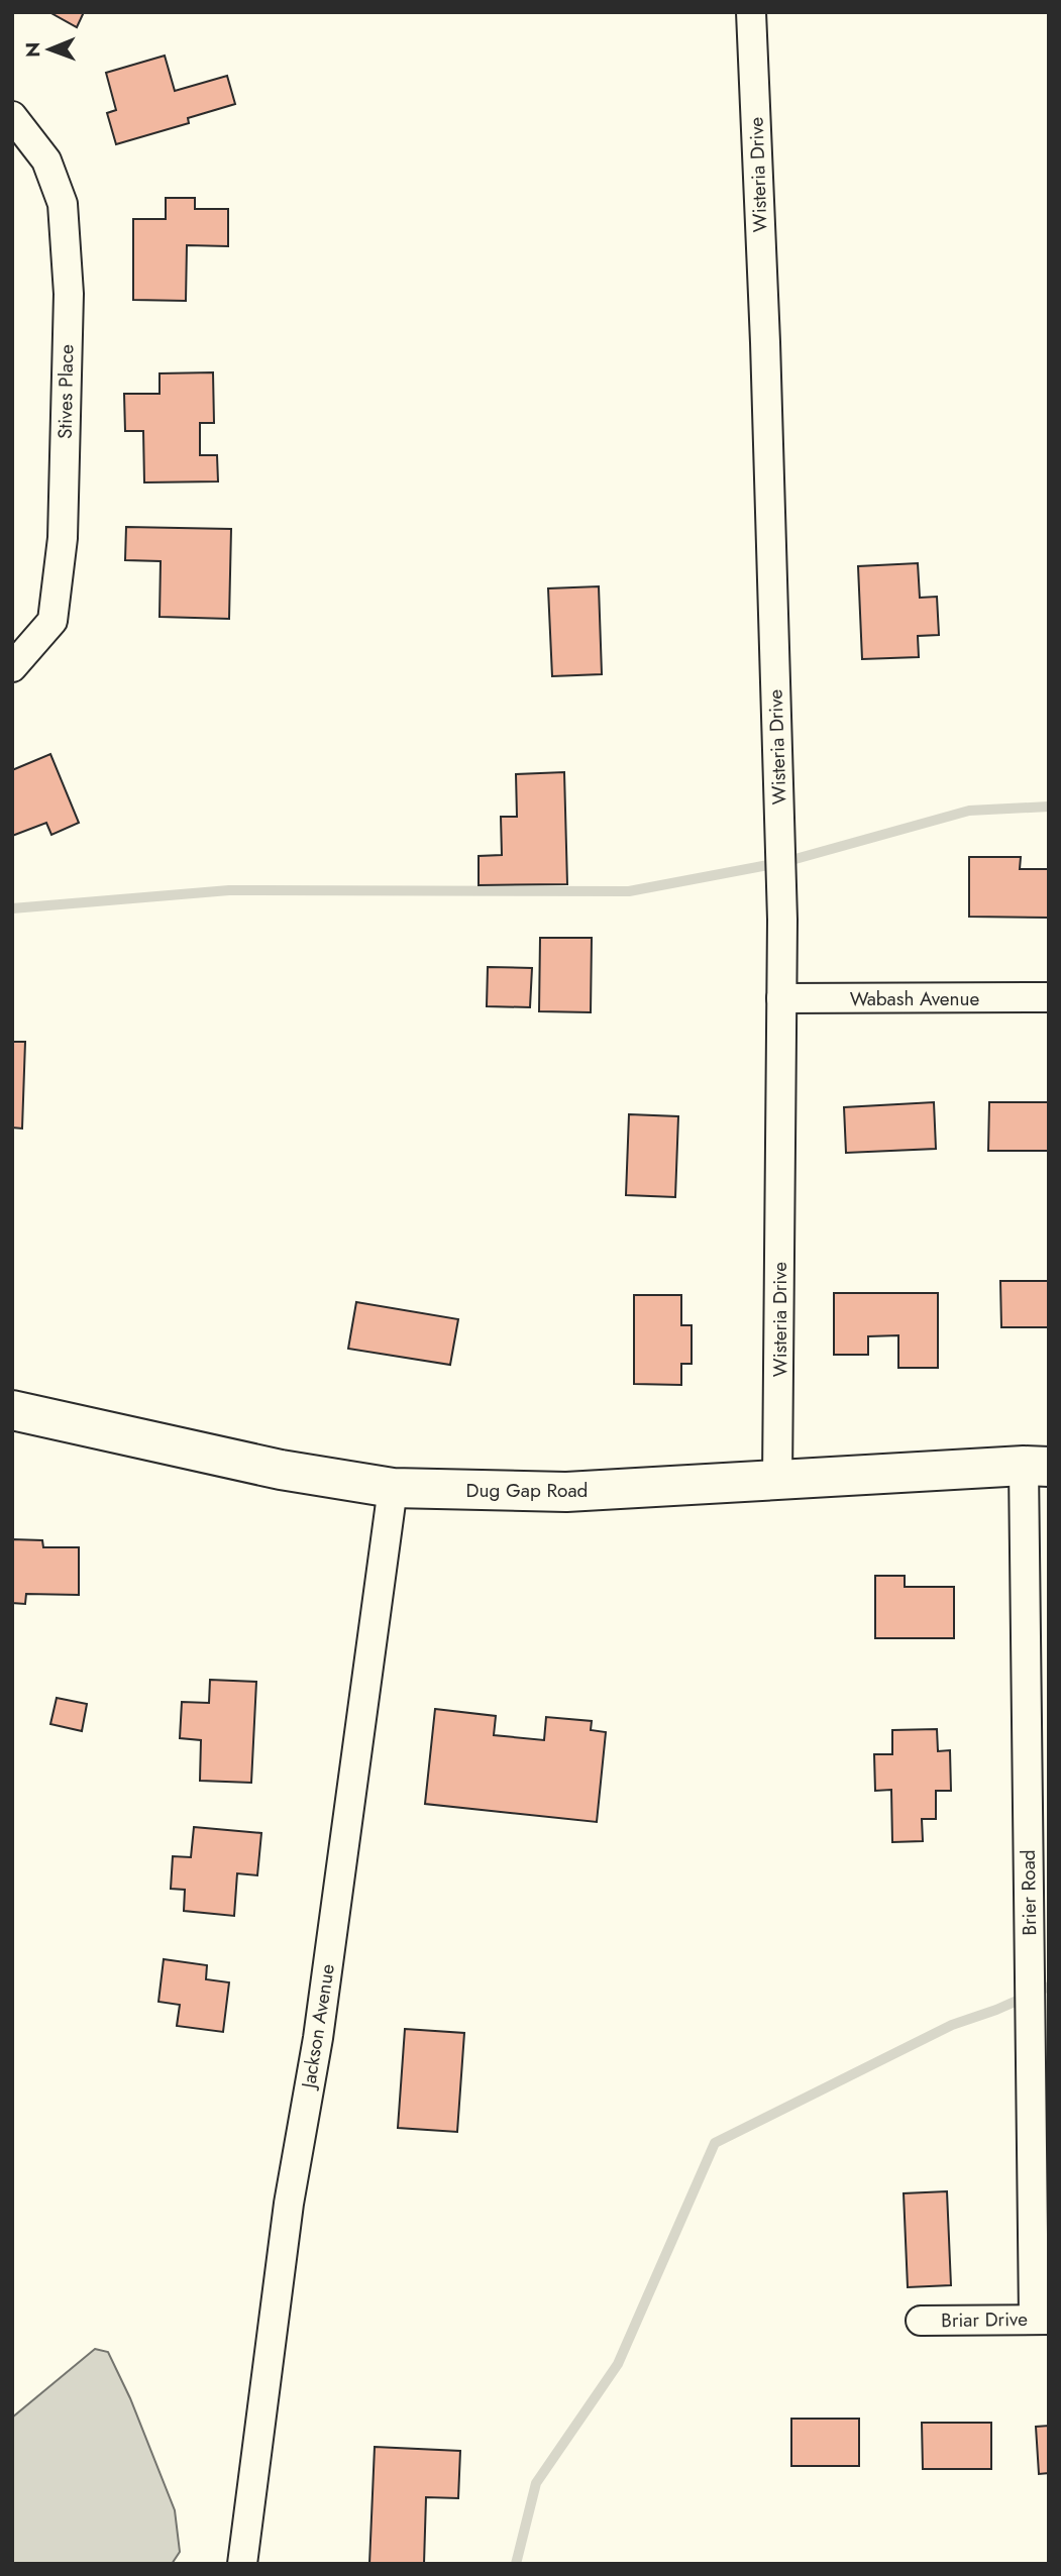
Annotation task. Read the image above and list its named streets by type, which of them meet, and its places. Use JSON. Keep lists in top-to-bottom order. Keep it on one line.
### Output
{"streets":{"street":["Wisteria Drive","Stives Place","Wabash Avenue","Dug Gap Road","Brier Road","Jackson Avenue","Briar Drive"]},"crossings":[["Wisteria Drive","Wabash Avenue"],["Wisteria Drive","Dug Gap Road"],["Dug Gap Road","Brier Road"],["Dug Gap Road","Jackson Avenue"],["Brier Road","Briar Drive"]],"north":"left"}
